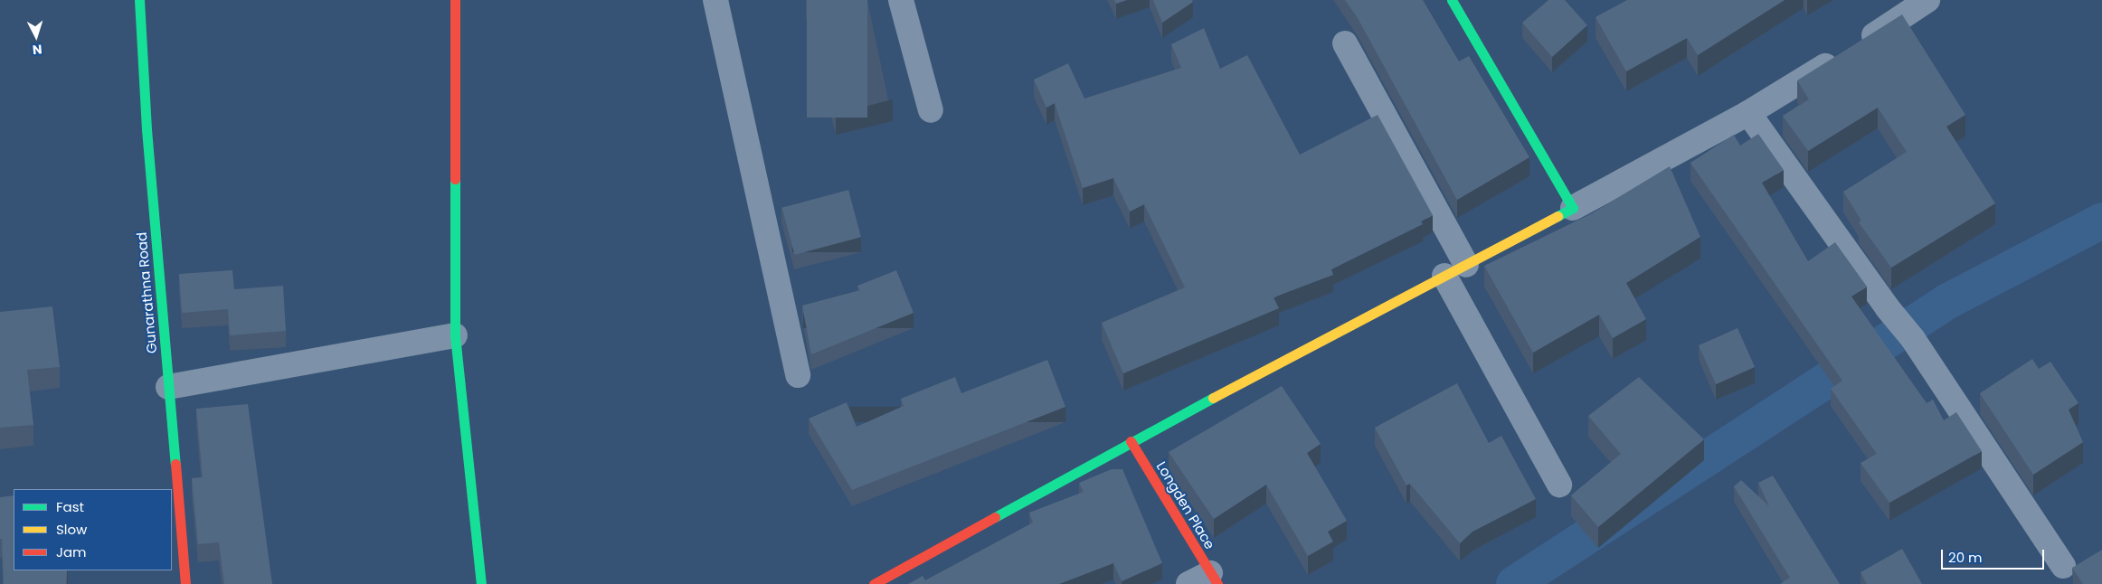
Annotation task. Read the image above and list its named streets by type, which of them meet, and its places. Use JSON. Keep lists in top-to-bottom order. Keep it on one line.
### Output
{"streets":{"street":["Gunarathna Road","Longden Place"]},"legend":["Fast","Slow","Jam"],"scale_bar":"20 m","north":"bottom"}
